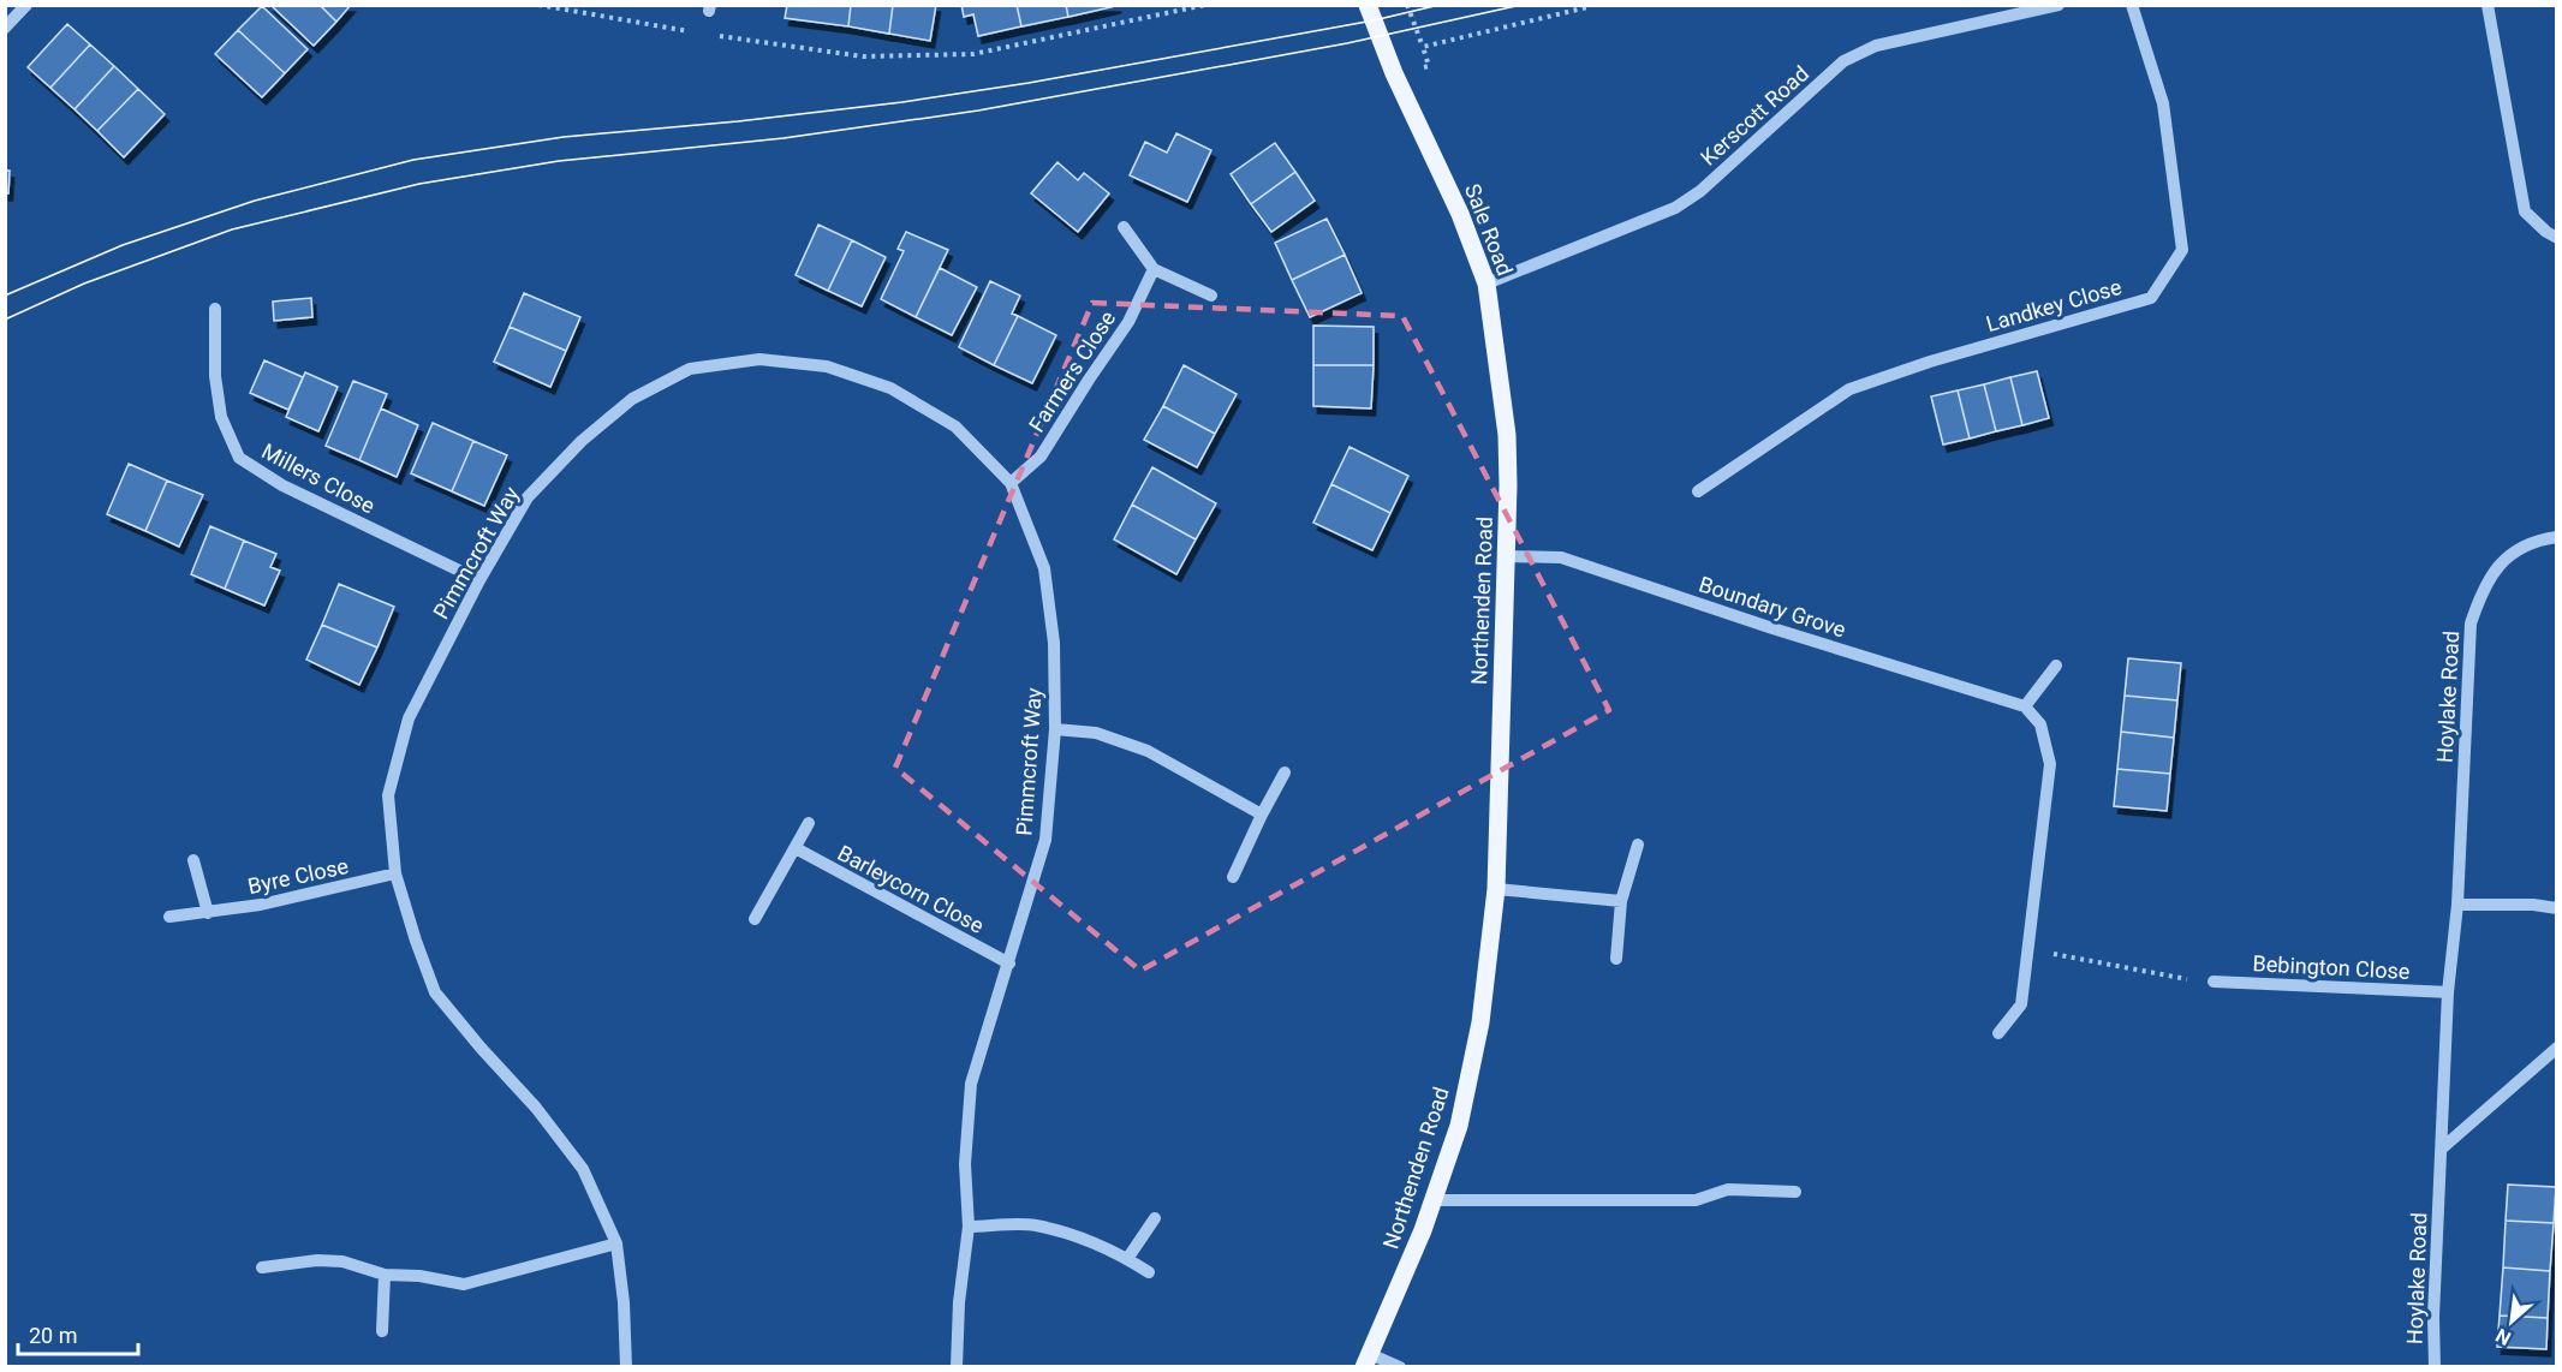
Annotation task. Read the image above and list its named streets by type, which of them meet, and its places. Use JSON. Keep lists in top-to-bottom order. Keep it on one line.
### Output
{"streets":{"main road":["Sale Road","Northenden Road"],"street":["Kerscott Road","Landkey Close","Farmers Close","Millers Close","Pimmcroft Way","Boundary Grove","Hoylake Road","Byre Close","Barleycorn Close","Bebington Close"]},"crossings":[["Kerscott Road","Sale Road"],["Sale Road","Northenden Road"],["Farmers Close","Pimmcroft Way"],["Millers Close","Pimmcroft Way"],["Pimmcroft Way","Byre Close"],["Pimmcroft Way","Barleycorn Close"],["Northenden Road","Boundary Grove"],["Hoylake Road","Bebington Close"]],"scale_bar":"20 m","north":"bottom left"}
